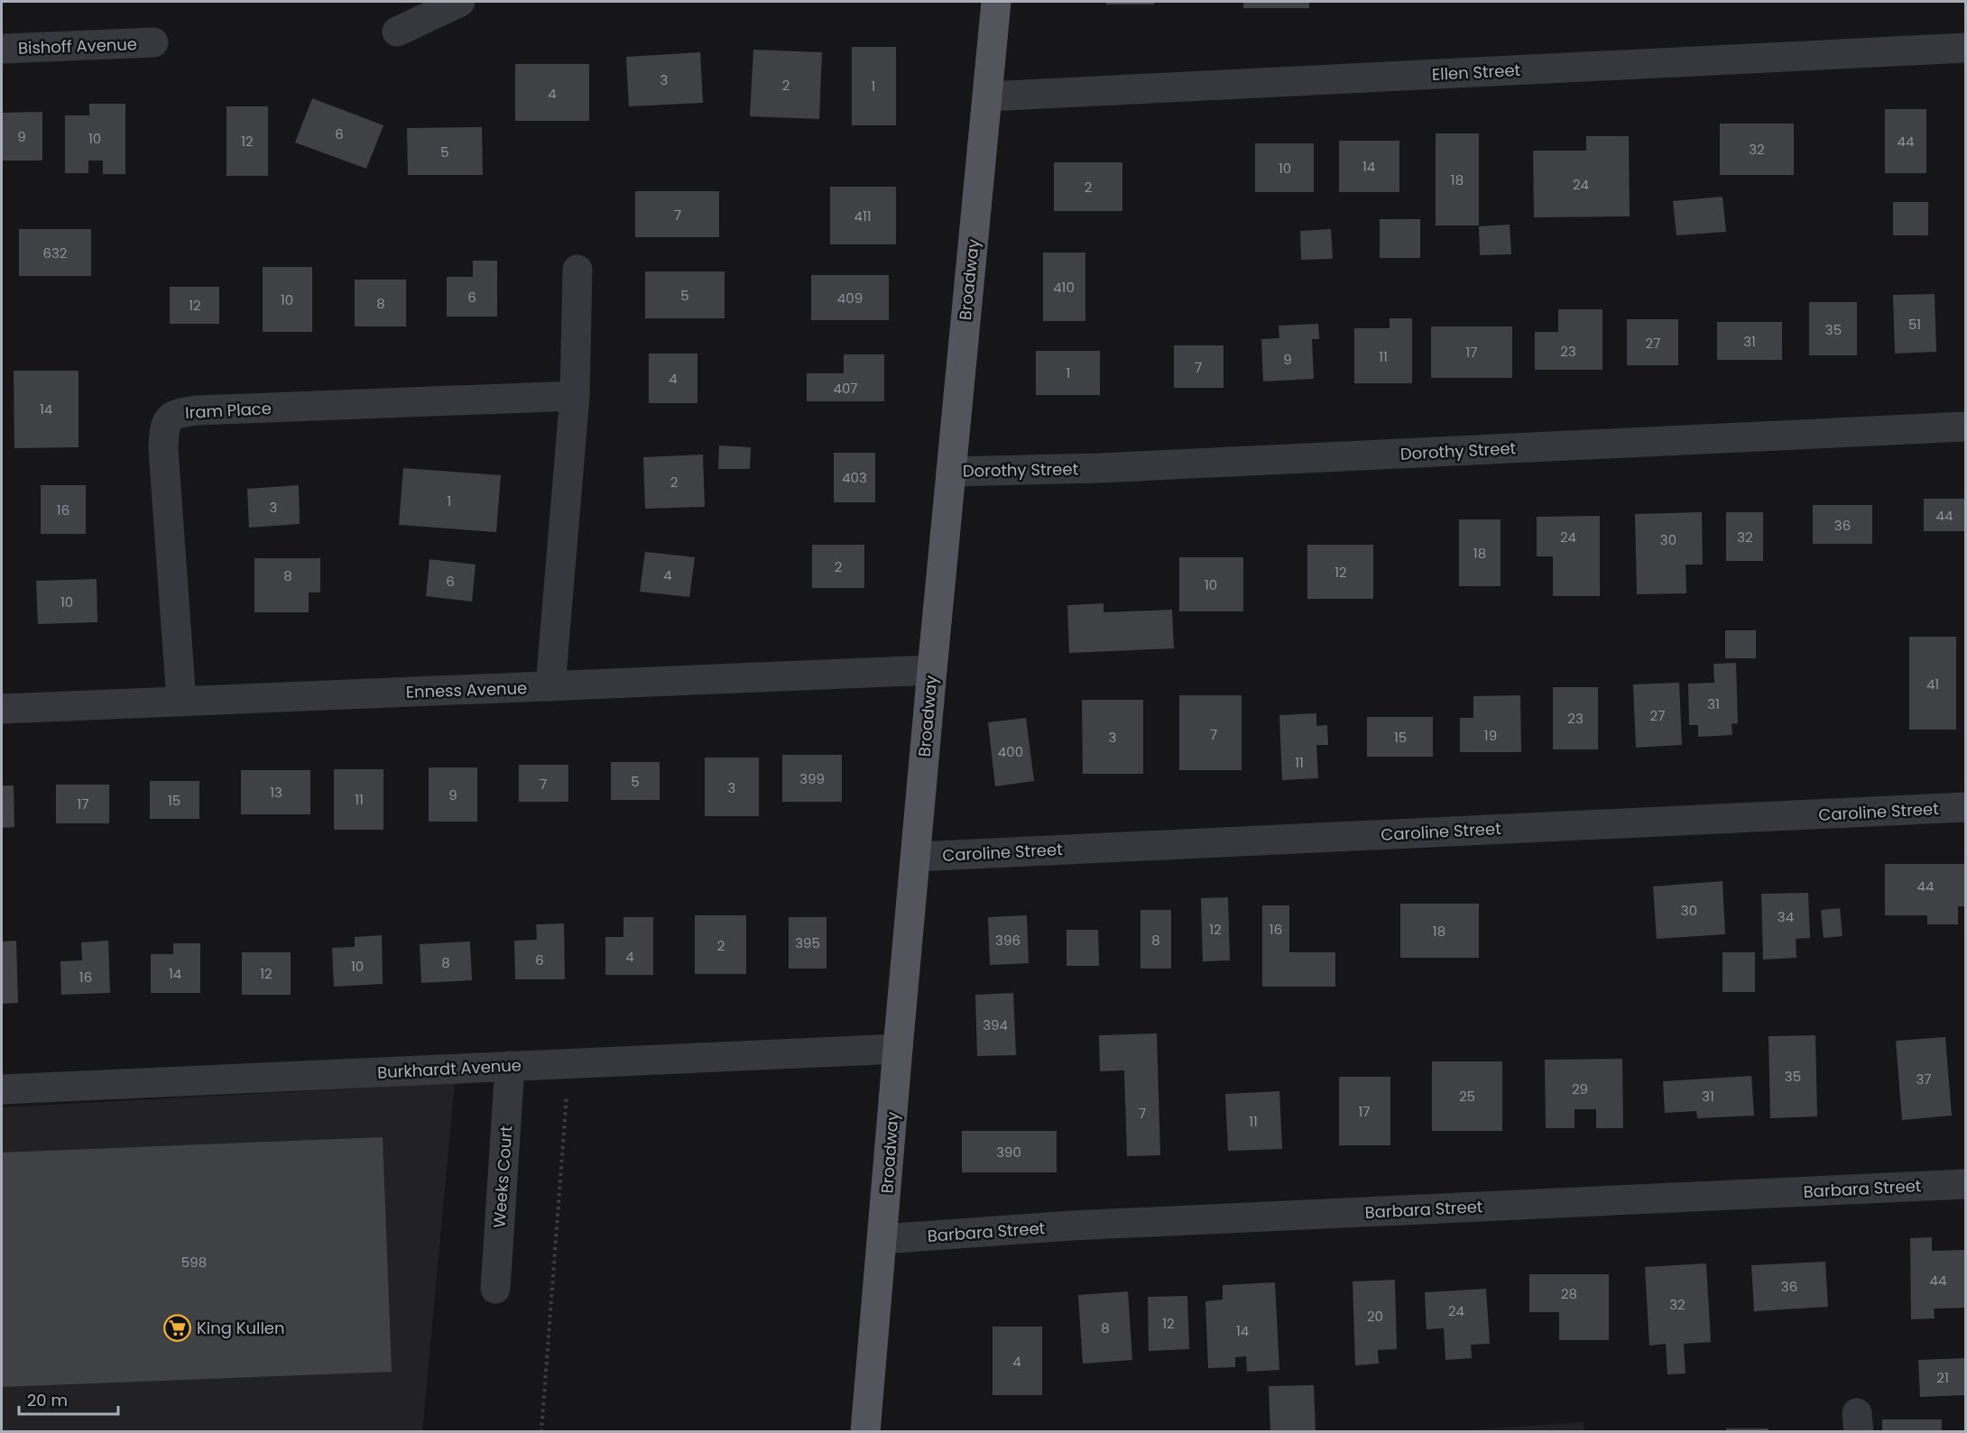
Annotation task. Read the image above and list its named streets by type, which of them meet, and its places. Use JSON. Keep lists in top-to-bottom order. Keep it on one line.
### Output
{"streets":{"main road":["Broadway"],"street":["Bishoff Avenue","Ellen Street","Iram Place","Dorothy Street","Enness Avenue","Caroline Street","Burkhardt Avenue","Weeks Court","Barbara Street"]},"crossings":[["Ellen Street","Broadway"],["Broadway","Dorothy Street"],["Broadway","Enness Avenue"],["Broadway","Caroline Street"],["Broadway","Burkhardt Avenue"],["Broadway","Barbara Street"],["Iram Place","Enness Avenue"],["Burkhardt Avenue","Weeks Court"]],"places":{"supermarket":["King Kullen"]},"house_numbers":["3","2","1","4","6","9","10","12","44","32","5","14","10","18","24","2","7","411","632","410","5","6","409","10","8","12","51","35","31","27","23","17","11","9","7","1","4","407","14","403","2","1","3","16","44","36","24","32","30","18","2","12","4","8","6","10","10","41","31","27","23","7","19","3","15","400","11","399","5","7","3","13","9","11","15","17","44","30","34","12","16","18","396","8","395","2","4","6","8","10","14","12","16","394","35","37","29","25","31","17","7","11","390","598","44","36","28","32","24","20","12","8","14","4","21"],"scale_bar":"20 m"}
